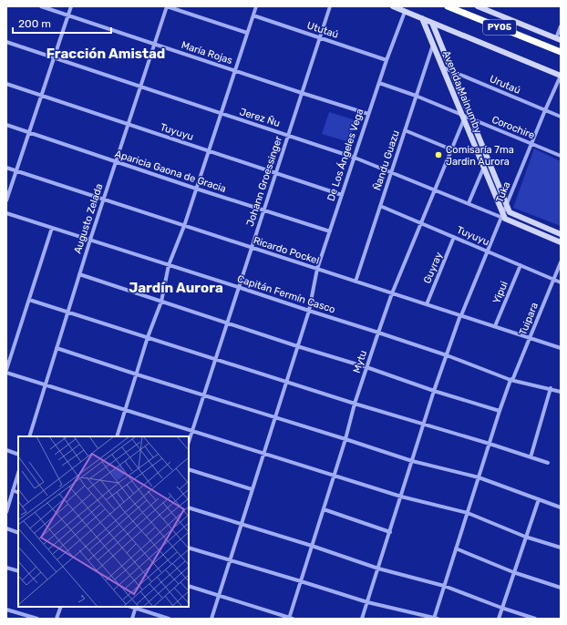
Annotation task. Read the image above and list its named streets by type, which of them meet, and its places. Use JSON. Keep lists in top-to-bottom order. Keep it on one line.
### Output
{"streets":{"highway":["PY05"],"street":["Ututaú","María Rojas","Urutaú","Avenida Mainumby","Jerez Ñu","Corochire","Tuyuyu","De Los Ángeles Vega","Ñandu Guazu","Aparicia Gaona de Gracia","Johann Groessinger","Tuka","Augusto Zelada","Ricardo Pockel","Guyray","Yipui","Capitán Fermín Casco","Tuipara","Mytu"]},"crossings":[["Ututaú","De Los Ángeles Vega"],["Ututaú","Johann Groessinger"],["María Rojas","De Los Ángeles Vega"],["María Rojas","Johann Groessinger"],["María Rojas","Augusto Zelada"],["Urutaú","Avenida Mainumby"],["Urutaú","Tuka"],["Avenida Mainumby","Jerez Ñu"],["Avenida Mainumby","Corochire"],["Avenida Mainumby","Ñandu Guazu"],["Avenida Mainumby","Tuka"],["Avenida Mainumby","Mytu"],["Jerez Ñu","De Los Ángeles Vega"],["Jerez Ñu","Ñandu Guazu"],["Jerez Ñu","Johann Groessinger"],["Jerez Ñu","Tuka"],["Jerez Ñu","Augusto Zelada"],["Jerez Ñu","Mytu"],["Corochire","De Los Ángeles Vega"],["Corochire","Ñandu Guazu"],["Corochire","Tuka"],["Corochire","Mytu"],["Tuyuyu","De Los Ángeles Vega"],["Tuyuyu","Ñandu Guazu"],["Tuyuyu","Johann Groessinger"],["Tuyuyu","Tuka"],["Tuyuyu","Augusto Zelada"],["Tuyuyu","Guyray"],["Tuyuyu","Yipui"],["Tuyuyu","Tuipara"],["Tuyuyu","Mytu"],["De Los Ángeles Vega","Aparicia Gaona de Gracia"],["De Los Ángeles Vega","Ricardo Pockel"],["De Los Ángeles Vega","Capitán Fermín Casco"],["Ñandu Guazu","Ricardo Pockel"],["Aparicia Gaona de Gracia","Johann Groessinger"],["Aparicia Gaona de Gracia","Augusto Zelada"],["Johann Groessinger","Ricardo Pockel"],["Johann Groessinger","Capitán Fermín Casco"],["Tuka","Ricardo Pockel"],["Tuka","Capitán Fermín Casco"],["Augusto Zelada","Ricardo Pockel"],["Augusto Zelada","Capitán Fermín Casco"],["Ricardo Pockel","Guyray"],["Ricardo Pockel","Yipui"],["Ricardo Pockel","Tuipara"],["Ricardo Pockel","Mytu"],["Capitán Fermín Casco","Tuipara"],["Capitán Fermín Casco","Mytu"]],"districts":["Fracción Amistad","Jardín Aurora"],"places":["Comisaría 7ma Jardin Aurora"],"scale_bar":"200 m"}
